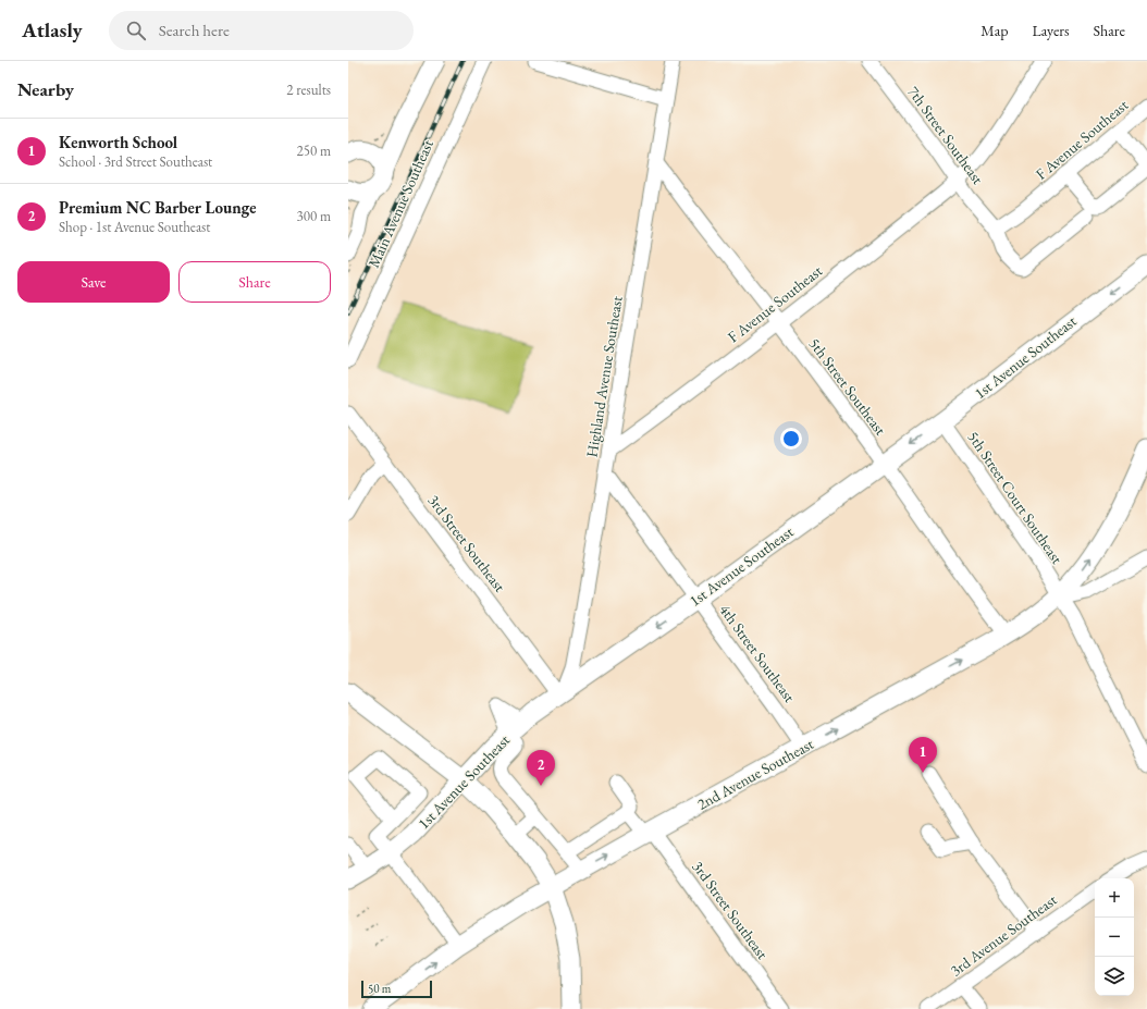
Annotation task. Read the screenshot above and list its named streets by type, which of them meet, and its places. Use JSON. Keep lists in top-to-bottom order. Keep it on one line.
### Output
{"streets":{"main road":["1st Avenue Southeast","2nd Avenue Southeast"],"street":["7th Street Southeast","F Avenue Southeast","Main Avenue Southeast","Highland Avenue Southeast","5th Street Southeast","5th Street Court Southeast","3rd Street Southeast","4th Street Southeast","3rd Avenue Southeast"]},"crossings":[["7th Street Southeast","F Avenue Southeast"],["F Avenue Southeast","Highland Avenue Southeast"],["F Avenue Southeast","5th Street Southeast"],["1st Avenue Southeast","Highland Avenue Southeast"],["1st Avenue Southeast","5th Street Southeast"],["1st Avenue Southeast","5th Street Court Southeast"],["1st Avenue Southeast","3rd Street Southeast"],["1st Avenue Southeast","4th Street Southeast"],["Highland Avenue Southeast","5th Street Southeast"],["Highland Avenue Southeast","3rd Street Southeast"],["Highland Avenue Southeast","4th Street Southeast"],["5th Street Southeast","2nd Avenue Southeast"],["5th Street Court Southeast","2nd Avenue Southeast"],["3rd Street Southeast","2nd Avenue Southeast"],["4th Street Southeast","2nd Avenue Southeast"]],"one_way":["1st Avenue Southeast","2nd Avenue Southeast"],"scale_bar":"50 m","page":{"header":"Atlasly","search":"Search here","nav":["Map","Layers","Share"],"heading":["Nearby","2 results"],"list":[{"mark":"1","name":"Kenworth School","note":"School · 3rd Street Southeast","value":"250 m"},{"mark":"2","name":"Premium NC Barber Lounge","note":"Shop · 1st Avenue Southeast","value":"300 m"}],"buttons":["Save","Share"],"pins":["1","2"],"map_buttons":["+","−"],"scale":"50 m"}}
